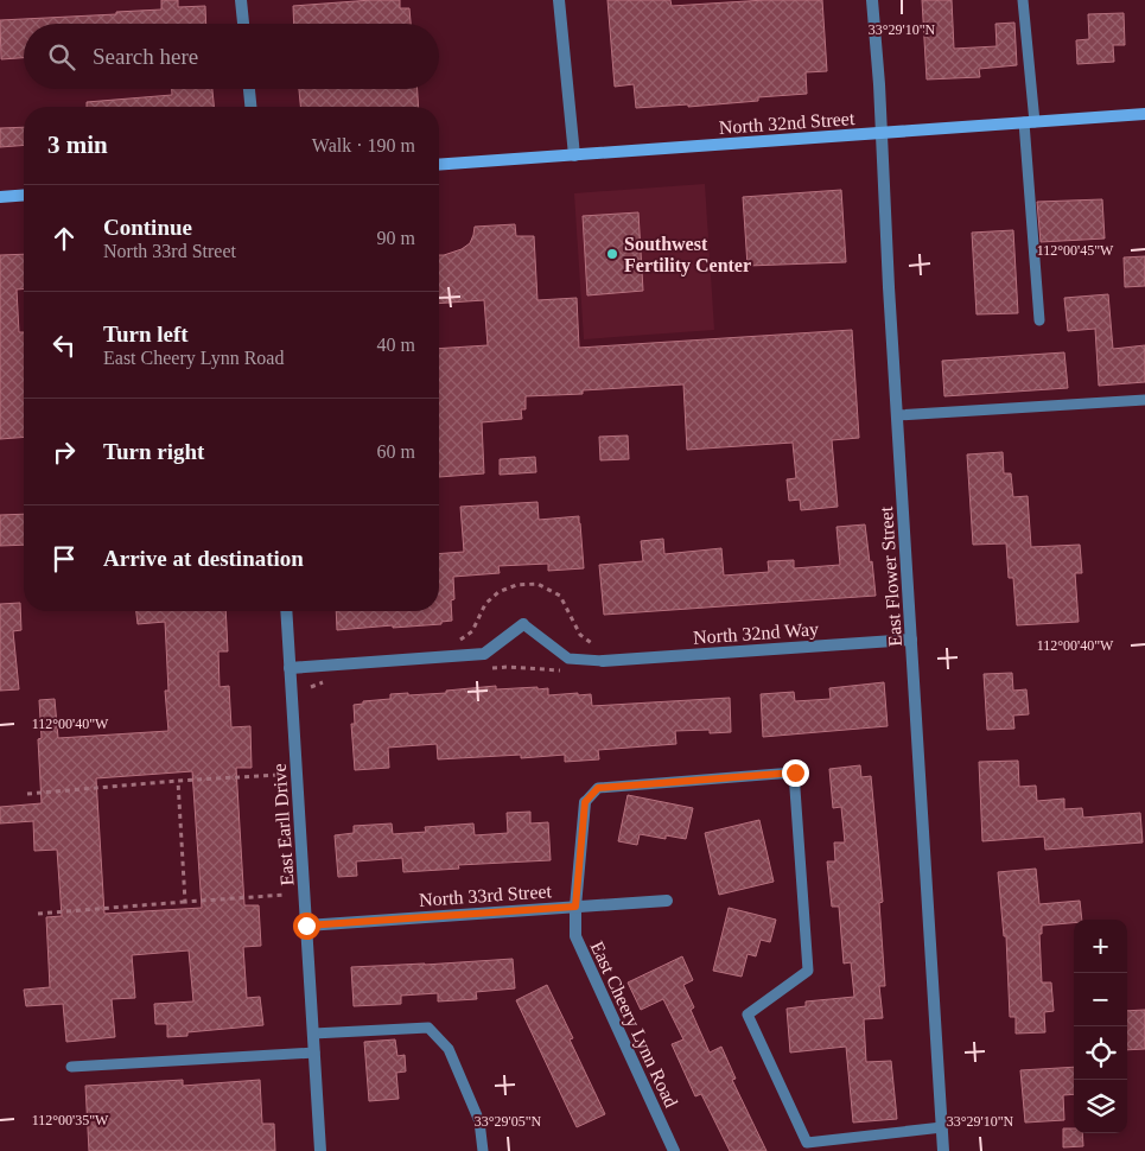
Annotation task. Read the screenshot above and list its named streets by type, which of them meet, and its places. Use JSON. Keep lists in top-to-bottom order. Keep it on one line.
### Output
{"streets":{"main road":["North 32nd Street"],"street":["East Flower Street","North 32nd Way","East Earll Drive","North 33rd Street","East Cheery Lynn Road"]},"crossings":[["North 32nd Street","East Flower Street"],["East Flower Street","North 32nd Way"],["East Earll Drive","North 33rd Street"],["North 33rd Street","East Cheery Lynn Road"]],"places":["Southwest Fertility Center"],"page":{"search":"Search here","heading":["3 min","Walk · 190 m"],"list":[["Continue","North 33rd Street","90 m"],["Turn left","East Cheery Lynn Road","40 m"],["Turn right","60 m"],"Arrive at destination"],"map_buttons":["+","−"]},"coordinates":["33°29'10\"N","112°00'45\"W","112°00'40\"W","112°00'35\"W","33°29'05\"N"]}
